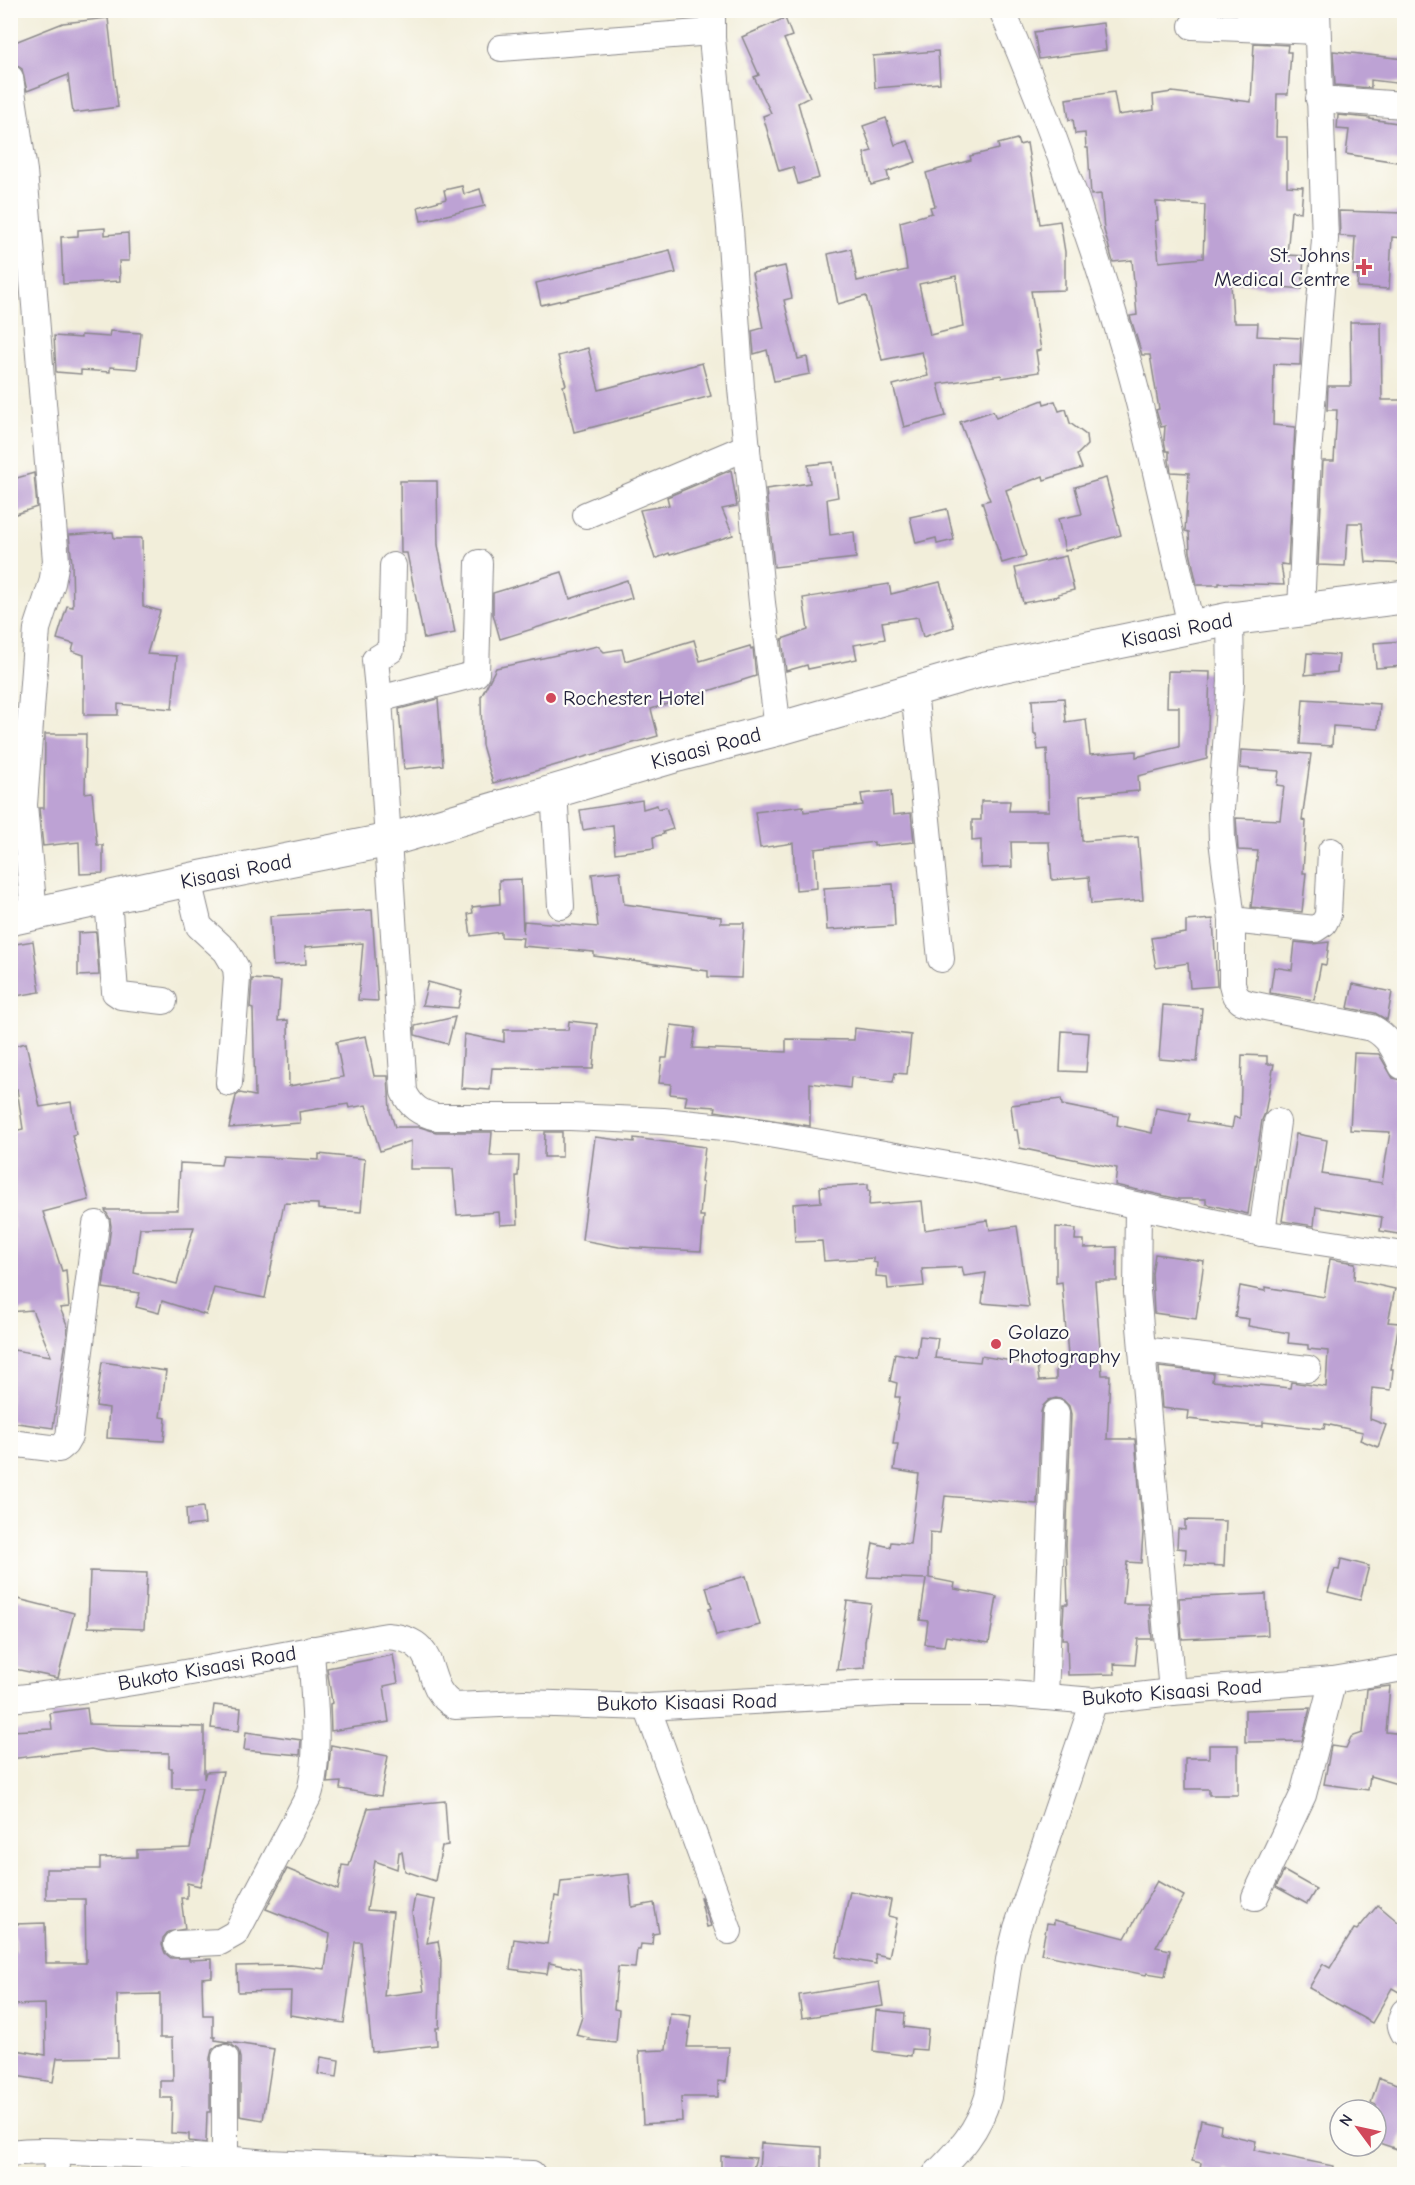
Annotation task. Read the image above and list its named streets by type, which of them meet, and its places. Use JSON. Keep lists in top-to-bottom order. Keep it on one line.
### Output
{"streets":{"main road":["Kisaasi Road"],"street":["Bukoto Kisaasi Road"]},"places":{"health":["St. Johns Medical Centre"],"other":["Rochester Hotel","Golazo Photography"]},"north":"top left"}
